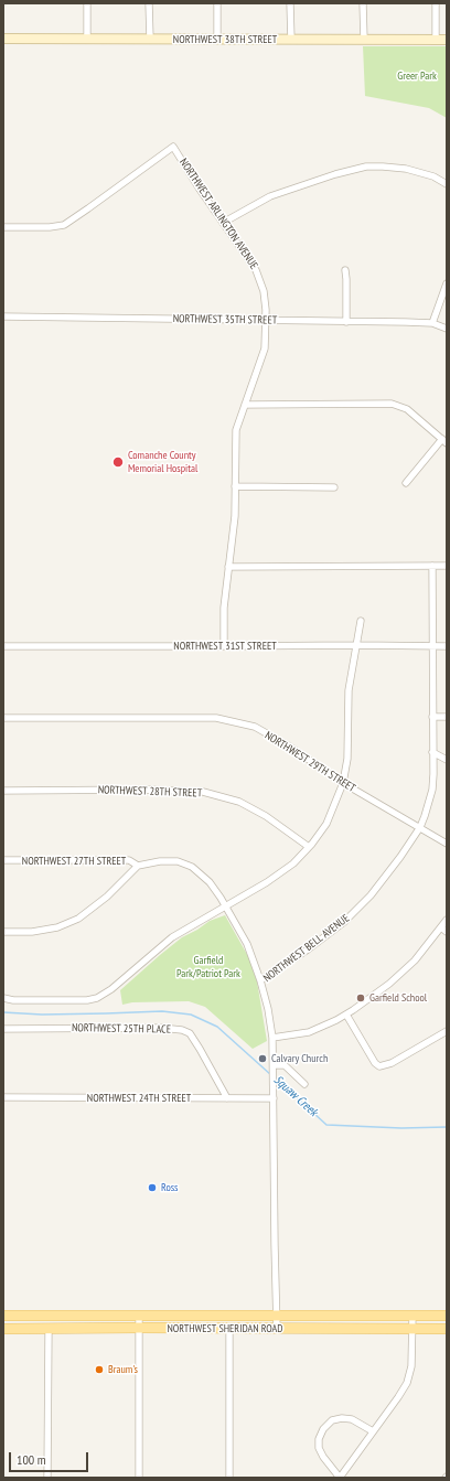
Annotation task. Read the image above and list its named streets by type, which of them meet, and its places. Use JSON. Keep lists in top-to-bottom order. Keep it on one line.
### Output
{"streets":{"main road":["NORTHWEST 38TH STREET","NORTHWEST SHERIDAN ROAD"],"street":["NORTHWEST ARLINGTON AVENUE","NORTHWEST 35TH STREET","NORTHWEST 31ST STREET","NORTHWEST 29TH STREET","NORTHWEST 28TH STREET","NORTHWEST 27TH STREET","NORTHWEST BELL AVENUE","NORTHWEST 25TH PLACE","NORTHWEST 24TH STREET"]},"crossings":[["NORTHWEST ARLINGTON AVENUE","NORTHWEST 35TH STREET"],["NORTHWEST ARLINGTON AVENUE","NORTHWEST 31ST STREET"],["NORTHWEST 31ST STREET","NORTHWEST BELL AVENUE"],["NORTHWEST 29TH STREET","NORTHWEST BELL AVENUE"],["NORTHWEST 27TH STREET","NORTHWEST BELL AVENUE"],["NORTHWEST BELL AVENUE","NORTHWEST 24TH STREET"],["NORTHWEST BELL AVENUE","NORTHWEST SHERIDAN ROAD"],["NORTHWEST 25TH PLACE","NORTHWEST 24TH STREET"]],"water":["Squaw Creek"],"parks":["Greer Park","Garfield Park/Patriot Park"],"places":["Comanche County Memorial Hospital","Garfield School","Calvary Church","Ross","Braum's"],"scale_bar":"100 m"}
